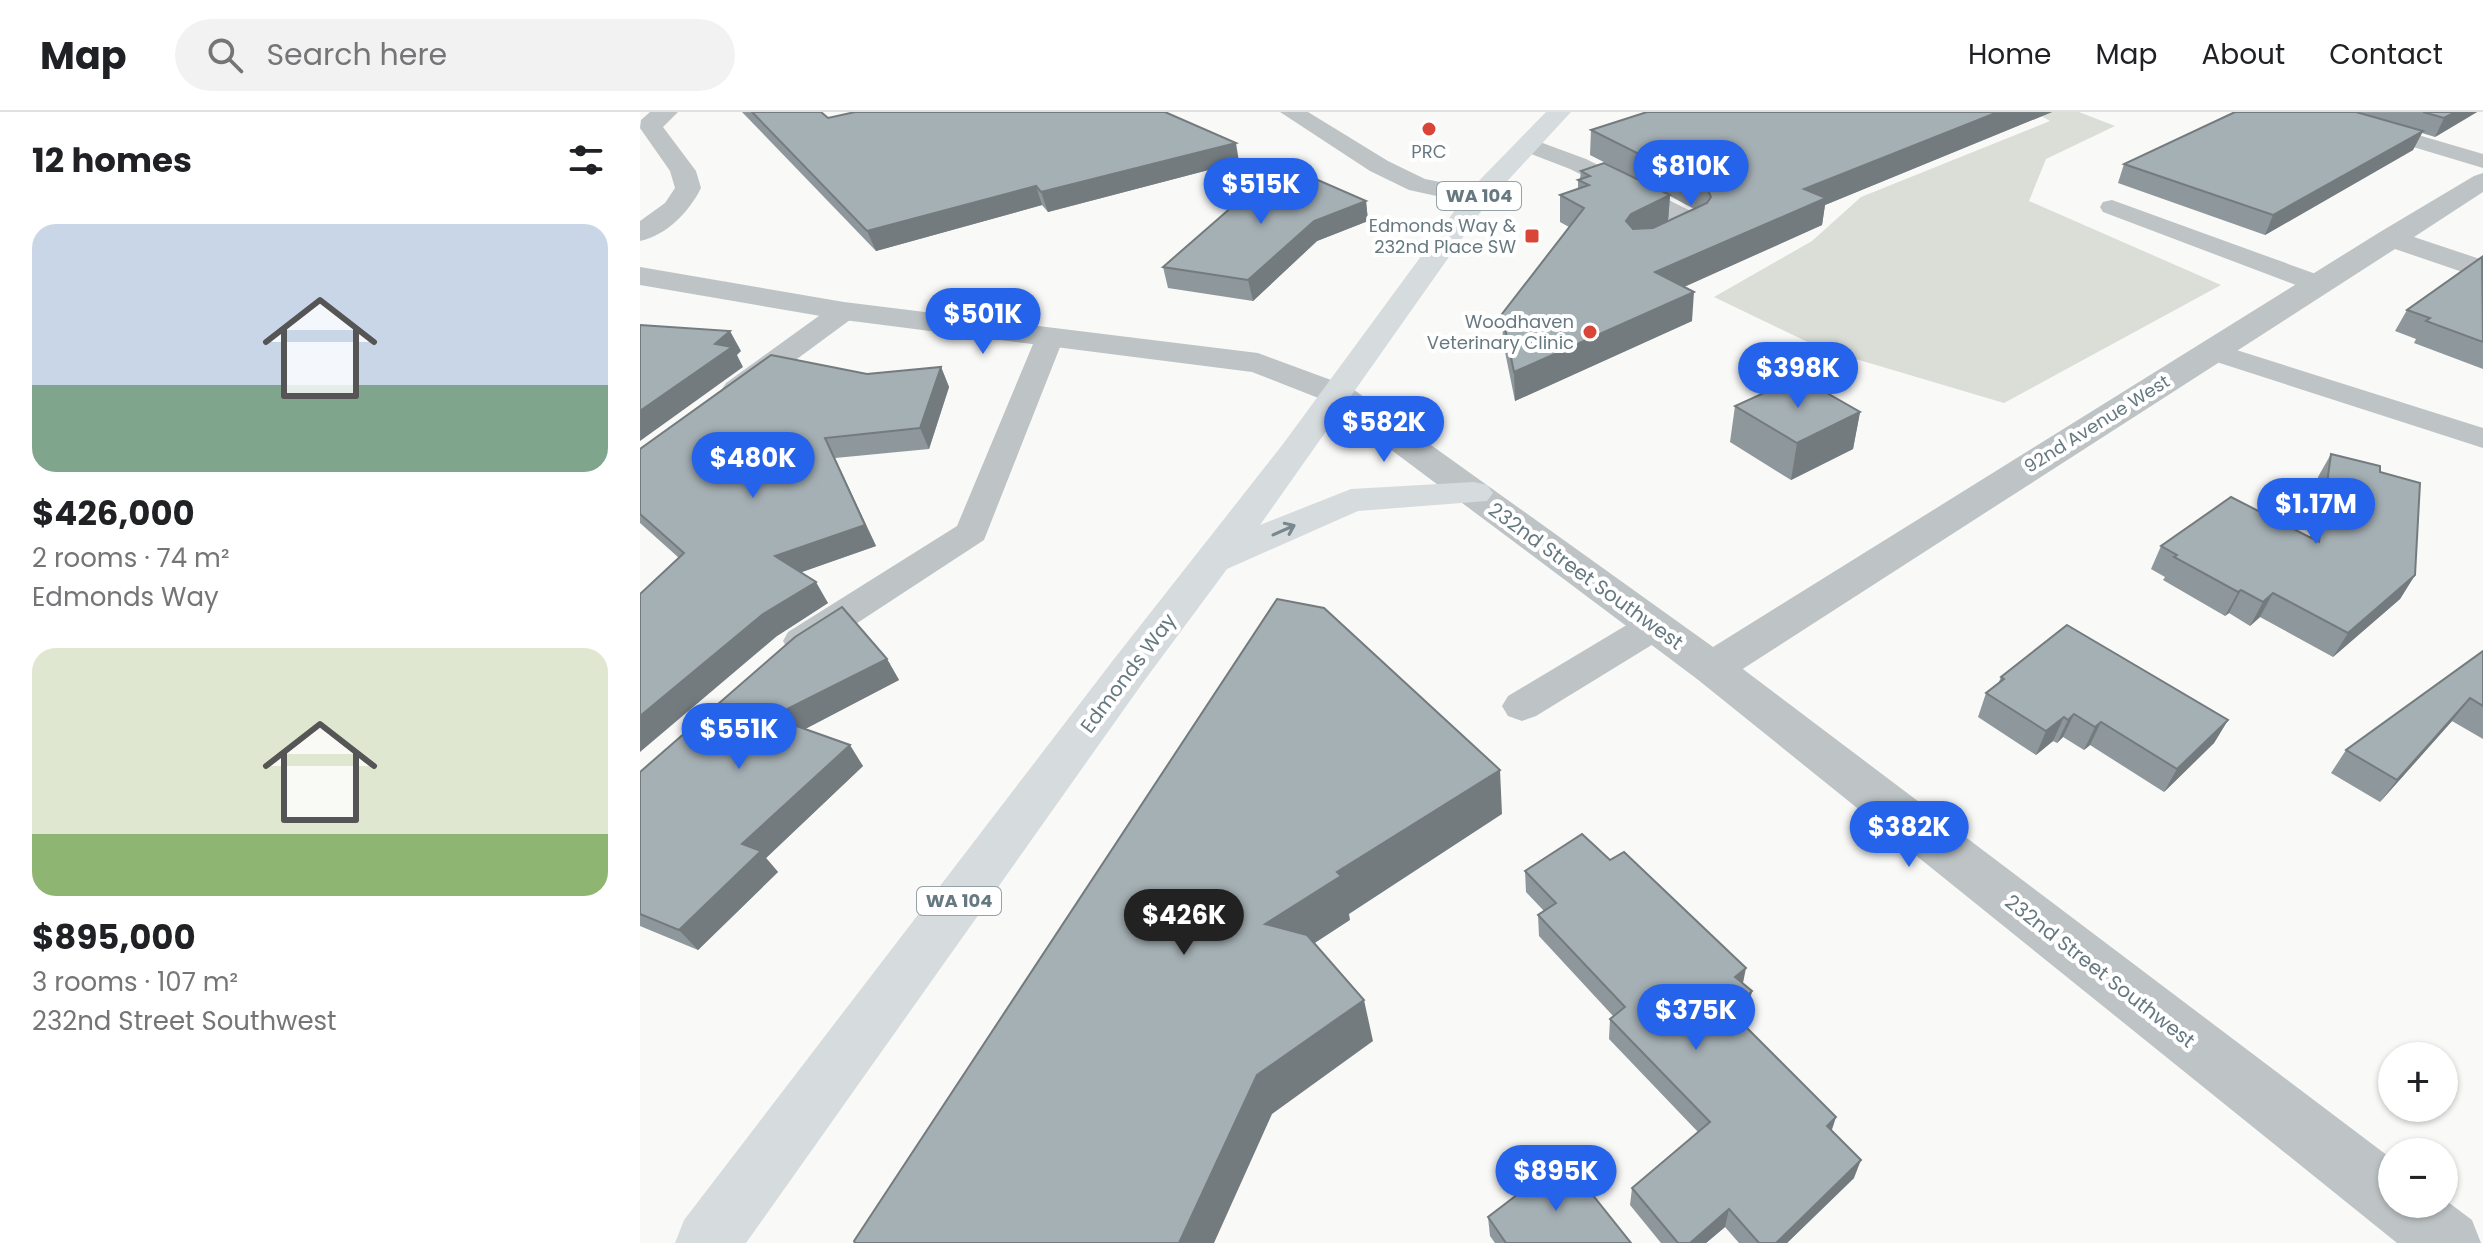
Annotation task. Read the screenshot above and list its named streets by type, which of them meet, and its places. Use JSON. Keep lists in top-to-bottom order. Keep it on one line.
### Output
{"streets":{"main road":["WA 104","Edmonds Way"],"street":["92nd Avenue West","232nd Street Southwest"]},"crossings":[["92nd Avenue West","232nd Street Southwest"],["232nd Street Southwest","Edmonds Way"]],"places":{"other":["PRC","Woodhaven Veterinary Clinic"],"transit":["Edmonds Way & 232nd Place SW"]},"page":{"header":"Map","search":"Search here","nav":["Home","Map","About","Contact"],"heading":"12 homes","price":["$810K","$515K","$501K","$398K","$582K","$480K","$1.17M","$551K","$382K","$426K","$375K","$895K"],"list":[{"name":"$426,000","note":"2 rooms · 74 m² · Edmonds Way"},{"name":"$895,000","note":"3 rooms · 107 m² · 232nd Street Southwest"}],"map_buttons":["+","−"]}}
